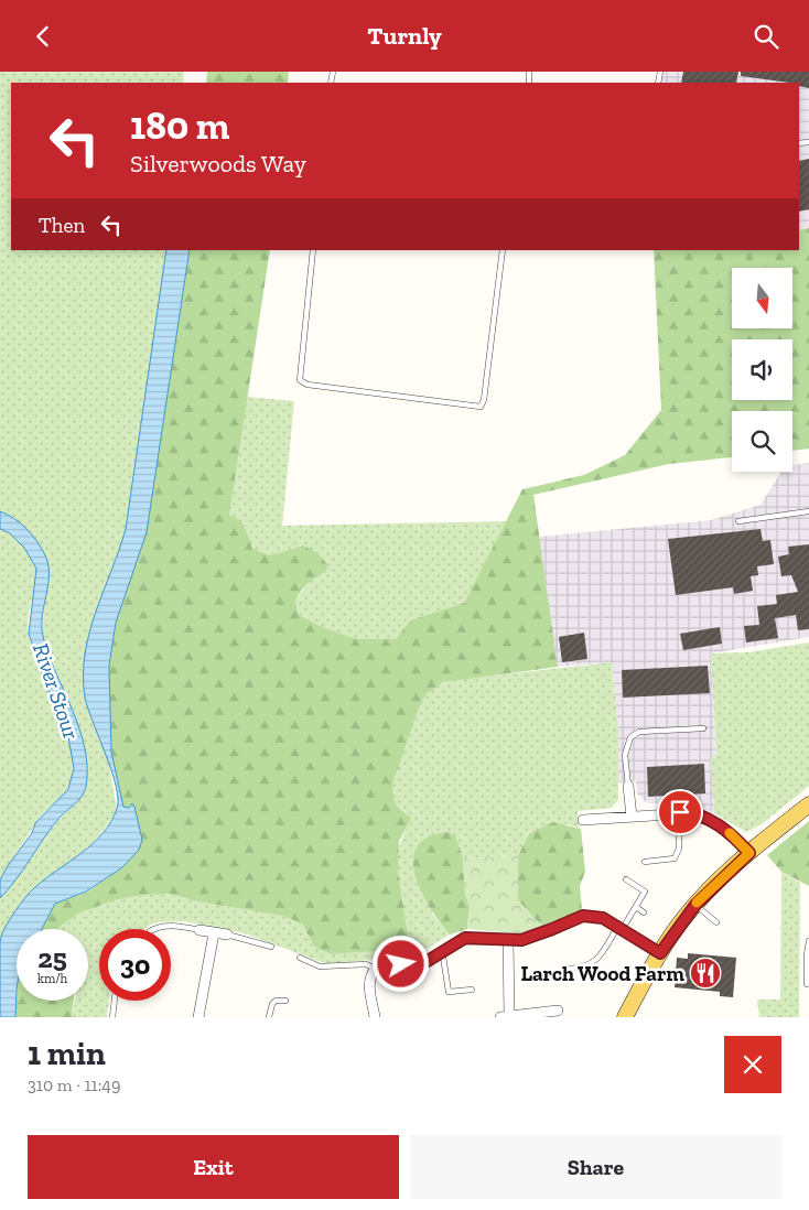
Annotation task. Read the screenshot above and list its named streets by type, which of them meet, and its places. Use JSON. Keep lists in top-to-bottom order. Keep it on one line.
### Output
{"water":["River Stour"],"places":{"restaurant":["Larch Wood Farm"]},"north":"bottom","page":{"header":"Turnly","turn":["180 m","Silverwoods Way"],"then":"Then","speed":"25 km/h","limit":"30","heading":["1 min","310 m · 11:49"],"buttons":["Exit","Share"]}}
